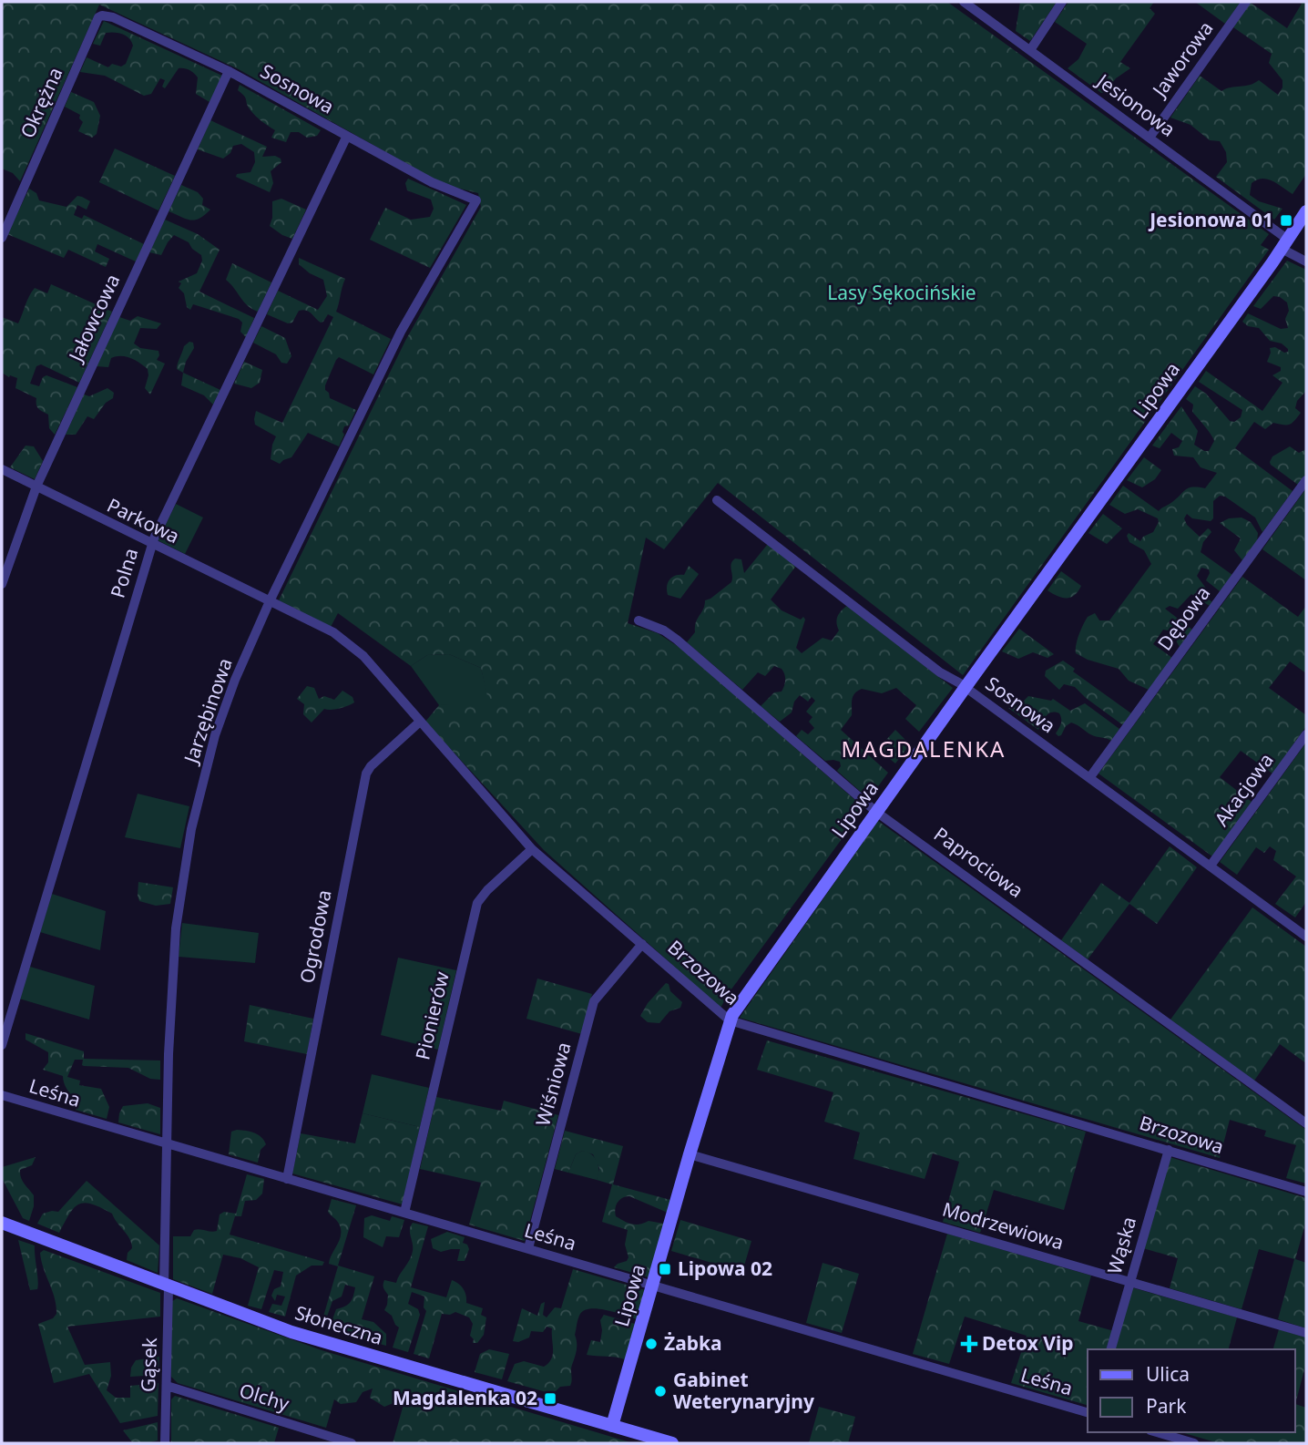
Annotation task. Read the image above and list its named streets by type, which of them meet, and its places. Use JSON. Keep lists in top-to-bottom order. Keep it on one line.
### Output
{"streets":{"street":["Jaworowa","Sosnowa","Okrężna","Jesionowa","Jałowcowa","Lipowa","Parkowa","Polna","Dębowa","Jarzębinowa","Akacjowa","Paprociowa","Ogrodowa","Brzozowa","Pionierów","Wiśniowa","Leśna","Modrzewiowa","Wąska","Słoneczna","Gąsek","Olchy"]},"crossings":[["Jaworowa","Jesionowa"],["Sosnowa","Okrężna"],["Sosnowa","Jałowcowa"],["Sosnowa","Lipowa"],["Sosnowa","Polna"],["Sosnowa","Dębowa"],["Sosnowa","Jarzębinowa"],["Sosnowa","Akacjowa"],["Jesionowa","Lipowa"],["Jałowcowa","Parkowa"],["Lipowa","Paprociowa"],["Lipowa","Brzozowa"],["Lipowa","Leśna"],["Lipowa","Modrzewiowa"],["Lipowa","Słoneczna"],["Parkowa","Polna"],["Parkowa","Jarzębinowa"],["Parkowa","Brzozowa"],["Jarzębinowa","Brzozowa"],["Jarzębinowa","Leśna"],["Jarzębinowa","Słoneczna"],["Jarzębinowa","Gąsek"],["Ogrodowa","Brzozowa"],["Ogrodowa","Leśna"],["Brzozowa","Pionierów"],["Brzozowa","Wiśniowa"],["Brzozowa","Wąska"],["Pionierów","Leśna"],["Wiśniowa","Leśna"],["Modrzewiowa","Wąska"],["Słoneczna","Gąsek"],["Gąsek","Olchy"]],"districts":["MAGDALENKA"],"parks":["Lasy Sękocińskie"],"places":{"transit":["Jesionowa 01","Lipowa 02","Magdalenka 02"],"other":["Żabka","Gabinet Weterynaryjny"],"health":["Detox Vip"]},"legend":["Ulica","Park"]}
